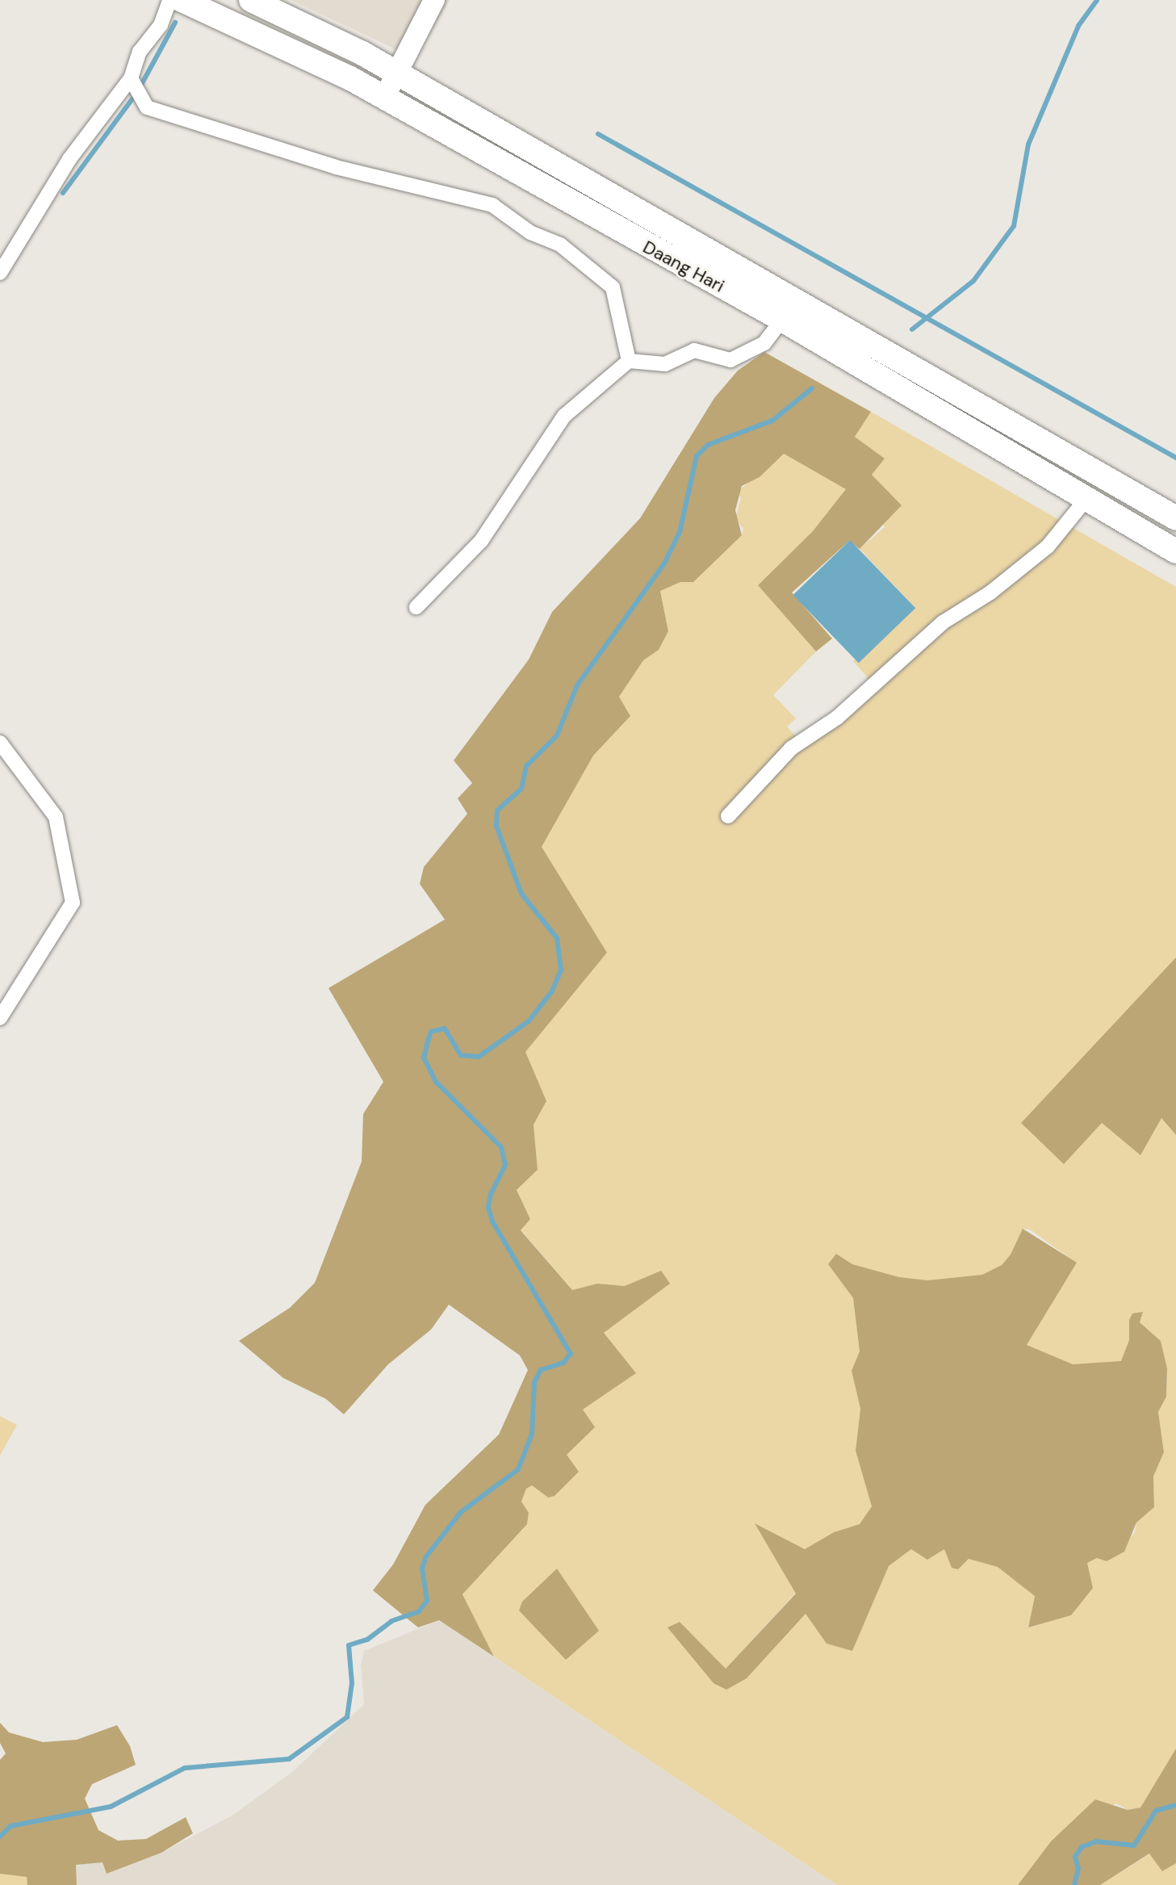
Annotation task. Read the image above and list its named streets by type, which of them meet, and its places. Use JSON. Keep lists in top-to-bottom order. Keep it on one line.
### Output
{"streets":{"main road":["Daang Hari"]}}
